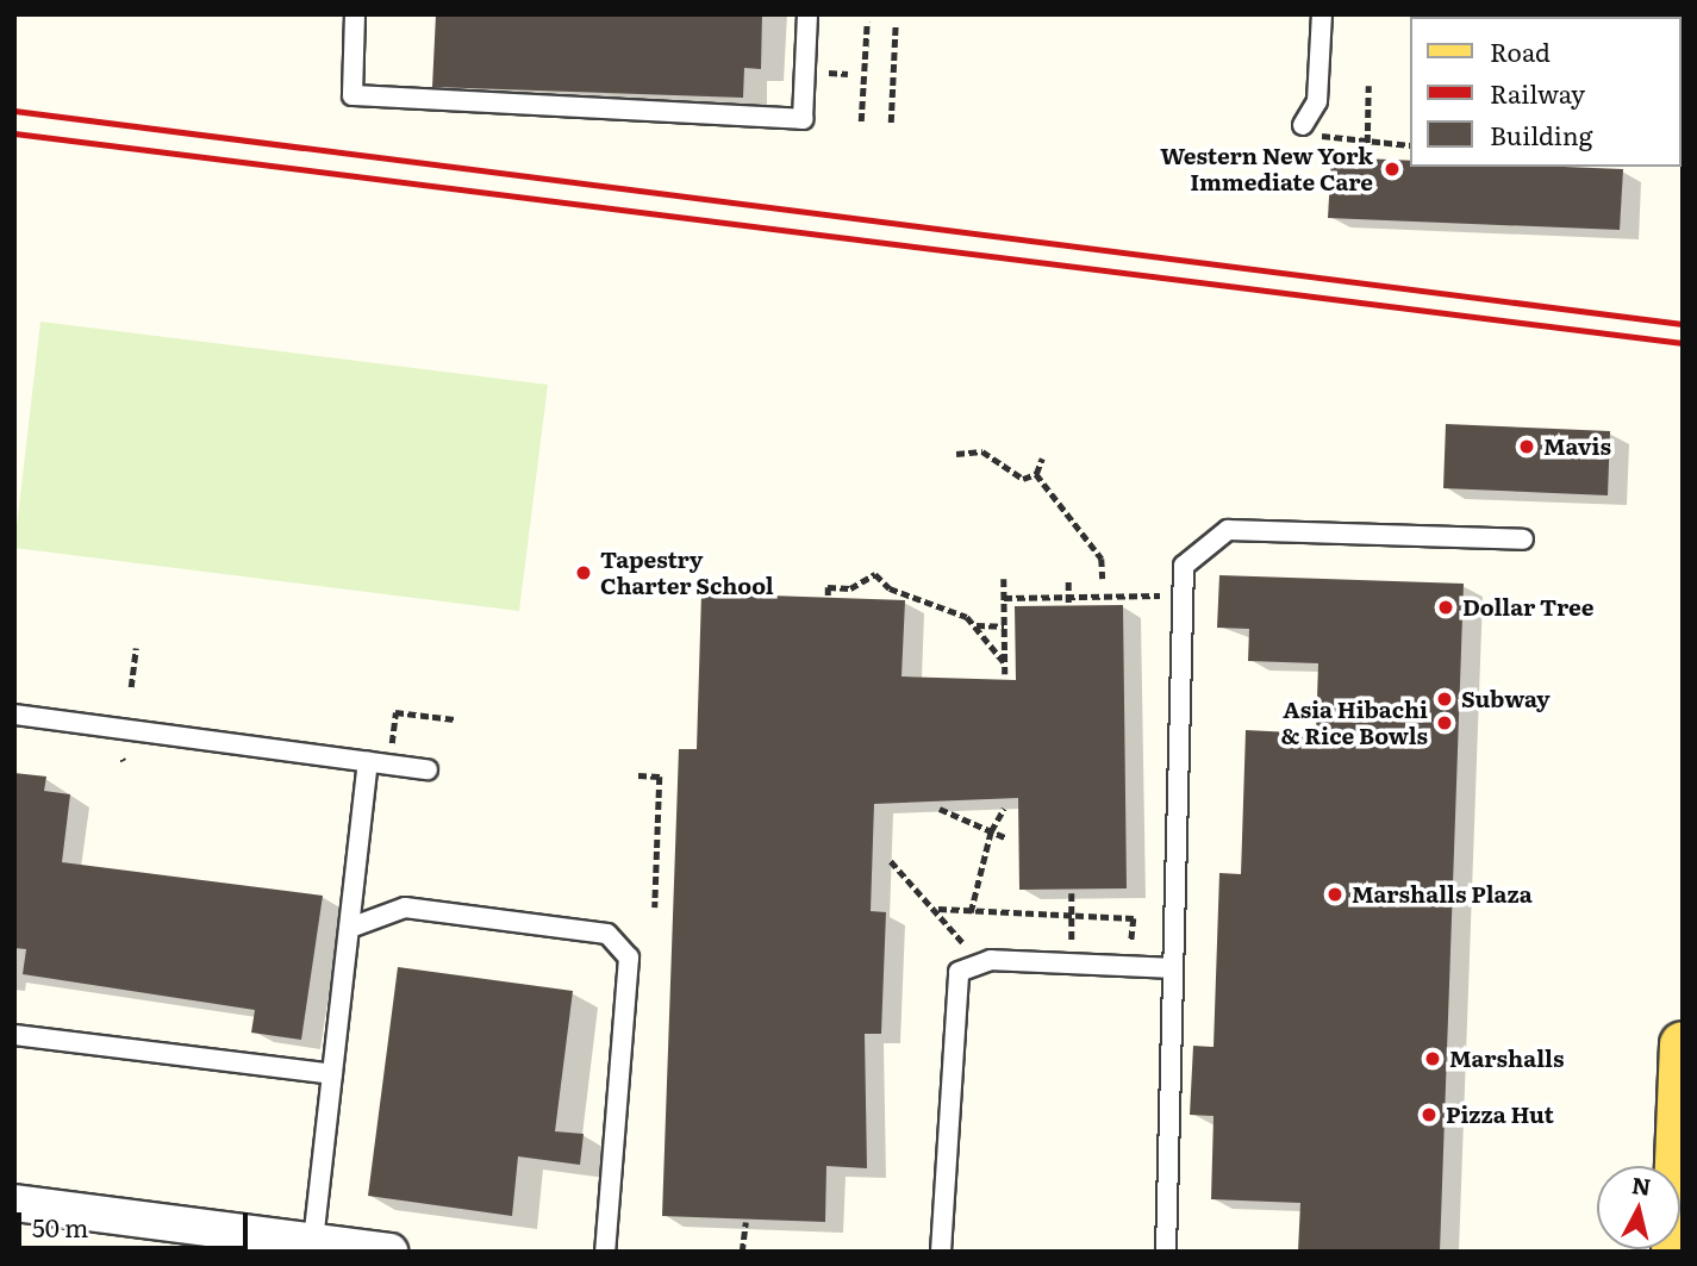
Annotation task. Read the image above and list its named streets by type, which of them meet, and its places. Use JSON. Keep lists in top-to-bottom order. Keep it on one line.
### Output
{"places":["Western New York Immediate Care","Mavis","Tapestry Charter School","Dollar Tree","Subway","Asia Hibachi & Rice Bowls","Marshalls Plaza","Marshalls","Pizza Hut"],"legend":["Road","Railway","Building"],"scale_bar":"50 m","north":"top"}
